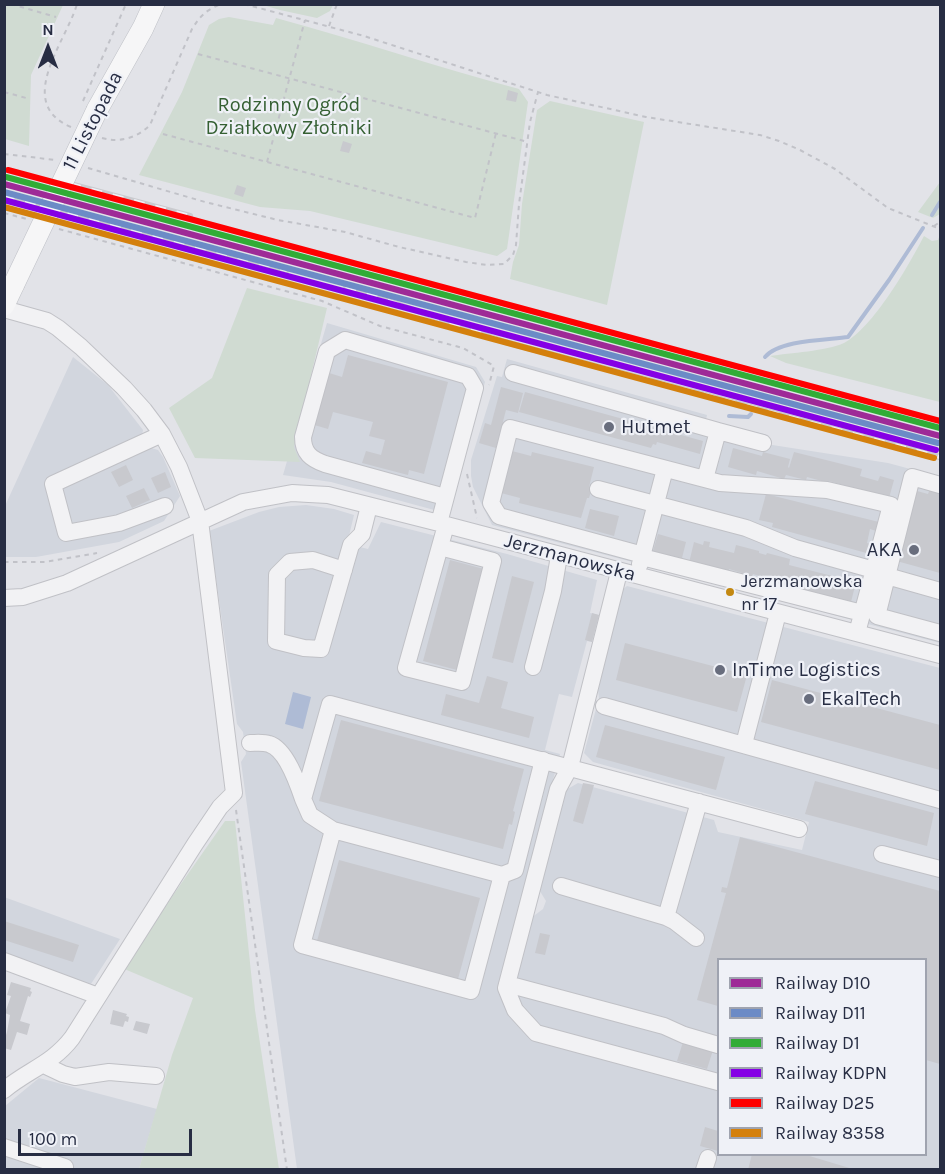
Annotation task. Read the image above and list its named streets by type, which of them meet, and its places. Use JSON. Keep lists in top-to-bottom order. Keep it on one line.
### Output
{"streets":{"main road":["11 Listopada"],"street":["Jerzmanowska"]},"parks":["Rodzinny Ogród Działkowy Złotniki"],"places":["Hutmet","AKA","Jerzmanowska nr 17","InTime Logistics","EkalTech"],"lines":["rail line D25","rail line D1","rail line D10","rail line D11","rail line KDPN","rail line 8358"],"legend":["Railway D10","Railway D11","Railway D1","Railway KDPN","Railway D25","Railway 8358"],"scale_bar":"100 m","north":"top"}
